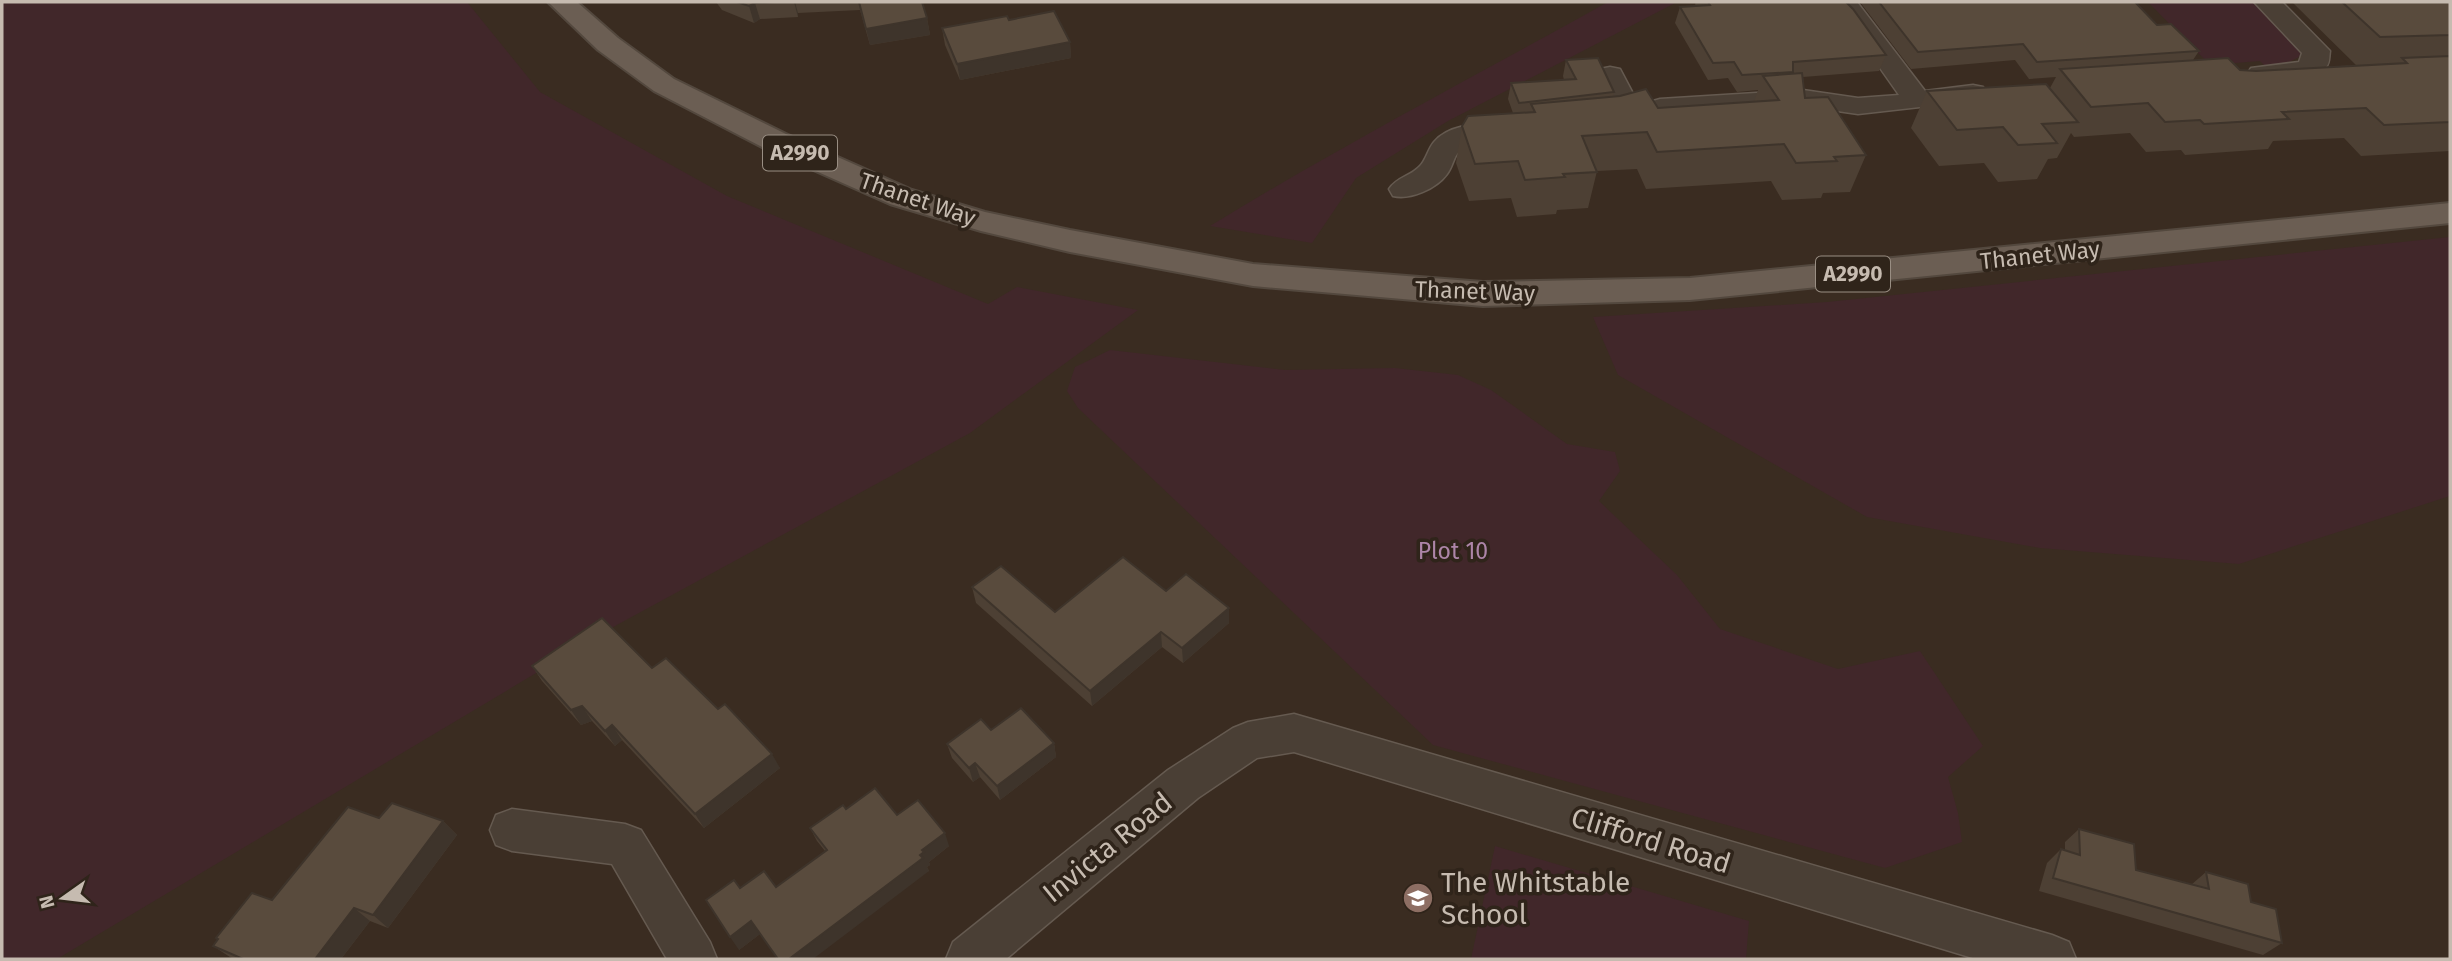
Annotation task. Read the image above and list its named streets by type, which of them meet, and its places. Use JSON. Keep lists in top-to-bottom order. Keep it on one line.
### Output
{"streets":{"main road":["A2990","Thanet Way"],"street":["Clifford Road","Invicta Road"]},"crossings":[["Clifford Road","Invicta Road"]],"parks":["Plot 10"],"places":{"school or university":["The Whitstable School"]},"north":"left"}
